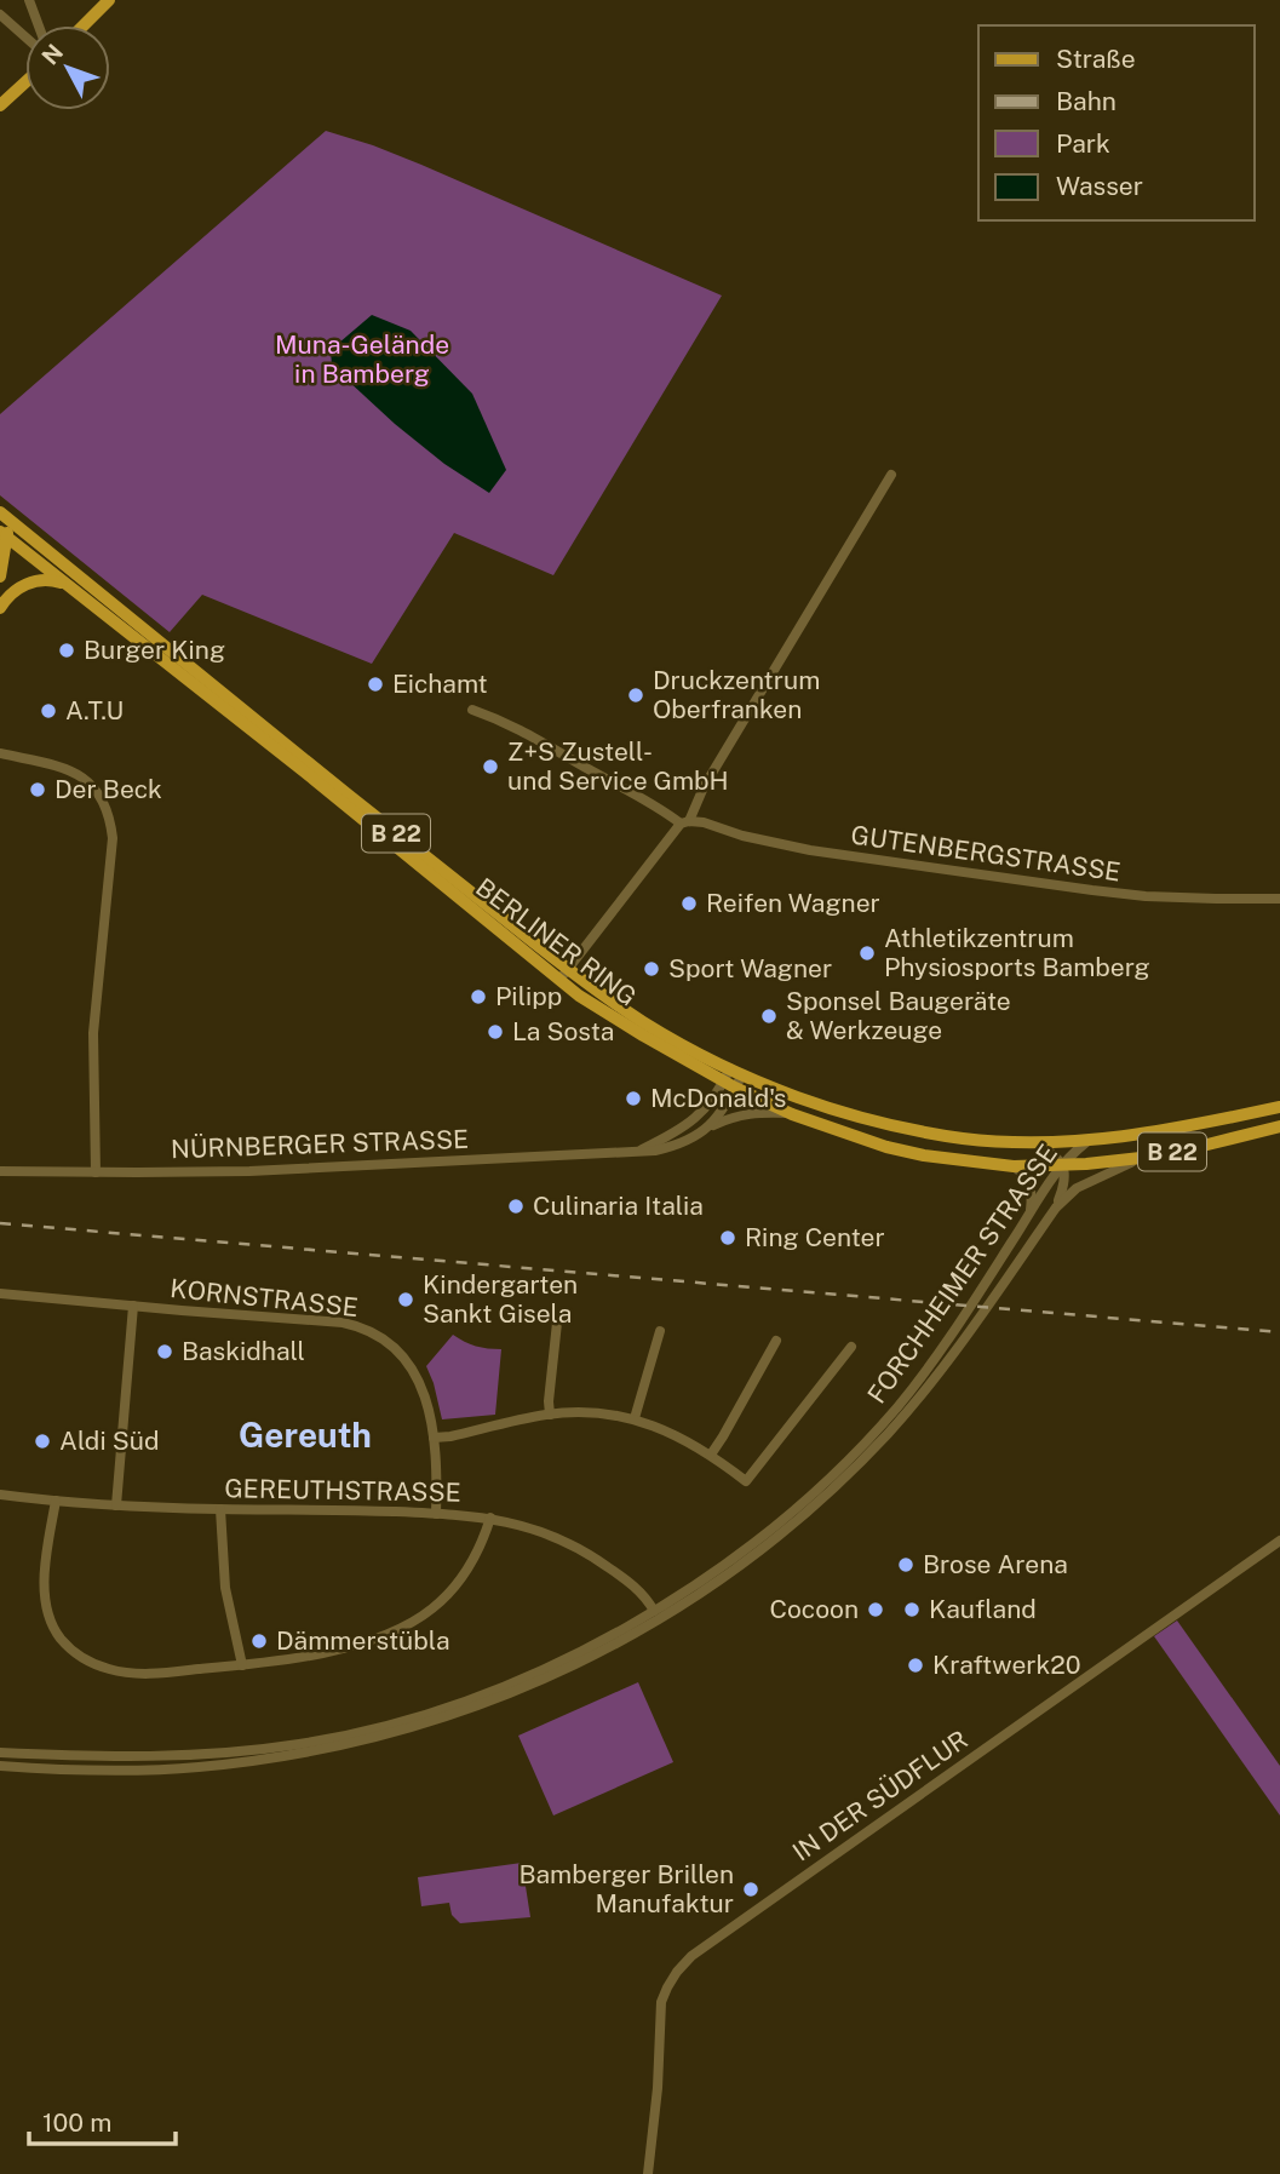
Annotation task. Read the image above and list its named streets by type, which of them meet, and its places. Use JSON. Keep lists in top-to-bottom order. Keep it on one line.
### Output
{"streets":{"main road":["B 22","BERLINER RING"],"street":["GUTENBERGSTRASSE","NÜRNBERGER STRASSE","FORCHHEIMER STRASSE","KORNSTRASSE","GEREUTHSTRASSE","IN DER SÜDFLUR"]},"crossings":[["BERLINER RING","NÜRNBERGER STRASSE"],["BERLINER RING","FORCHHEIMER STRASSE"],["FORCHHEIMER STRASSE","GEREUTHSTRASSE"],["KORNSTRASSE","GEREUTHSTRASSE"]],"districts":["Gereuth"],"parks":["Muna-Gelände in Bamberg"],"places":["Burger King","Eichamt","Druckzentrum Oberfranken","A.T.U","Z+S Zustell- und Service GmbH","Der Beck","Reifen Wagner","Athletikzentrum Physiosports Bamberg","Sport Wagner","Pilipp","Sponsel Baugeräte & Werkzeuge","La Sosta","McDonald's","Culinaria Italia","Ring Center","Kindergarten Sankt Gisela","Baskidhall","Aldi Süd","Brose Arena","Cocoon","Kaufland","Dämmerstübla","Kraftwerk20","Bamberger Brillen Manufaktur"],"legend":["Straße","Bahn","Park","Wasser"],"scale_bar":"100 m","north":"top left"}
